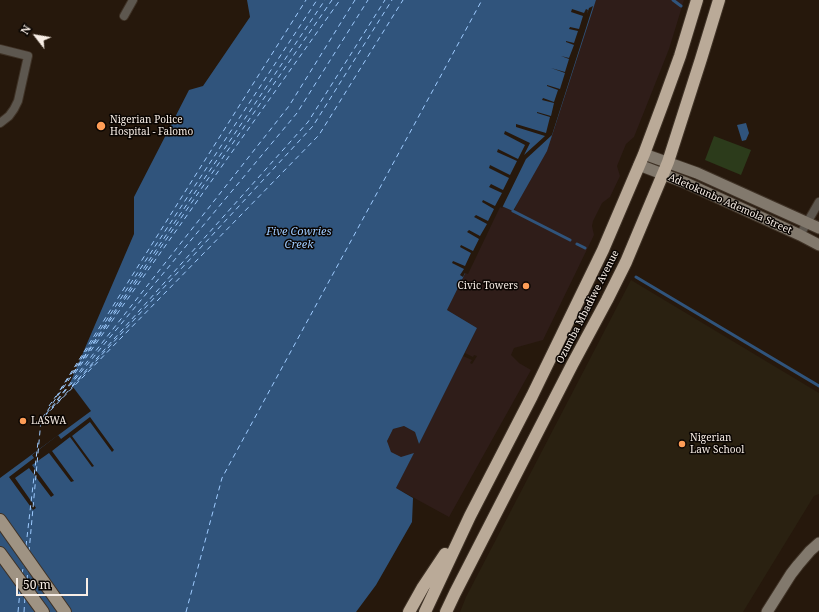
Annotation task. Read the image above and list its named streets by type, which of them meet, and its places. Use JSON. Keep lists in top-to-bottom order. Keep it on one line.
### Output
{"streets":{"highway":["Ozumba Mbadiwe Avenue"],"main road":["Adetokunbo Ademola Street"]},"crossings":[["Adetokunbo Ademola Street","Ozumba Mbadiwe Avenue"]],"water":["Five Cowries Creek"],"places":["Nigerian Police Hospital - Falomo","Civic Towers","LASWA","Nigerian Law School"],"scale_bar":"50 m","north":"top left"}
